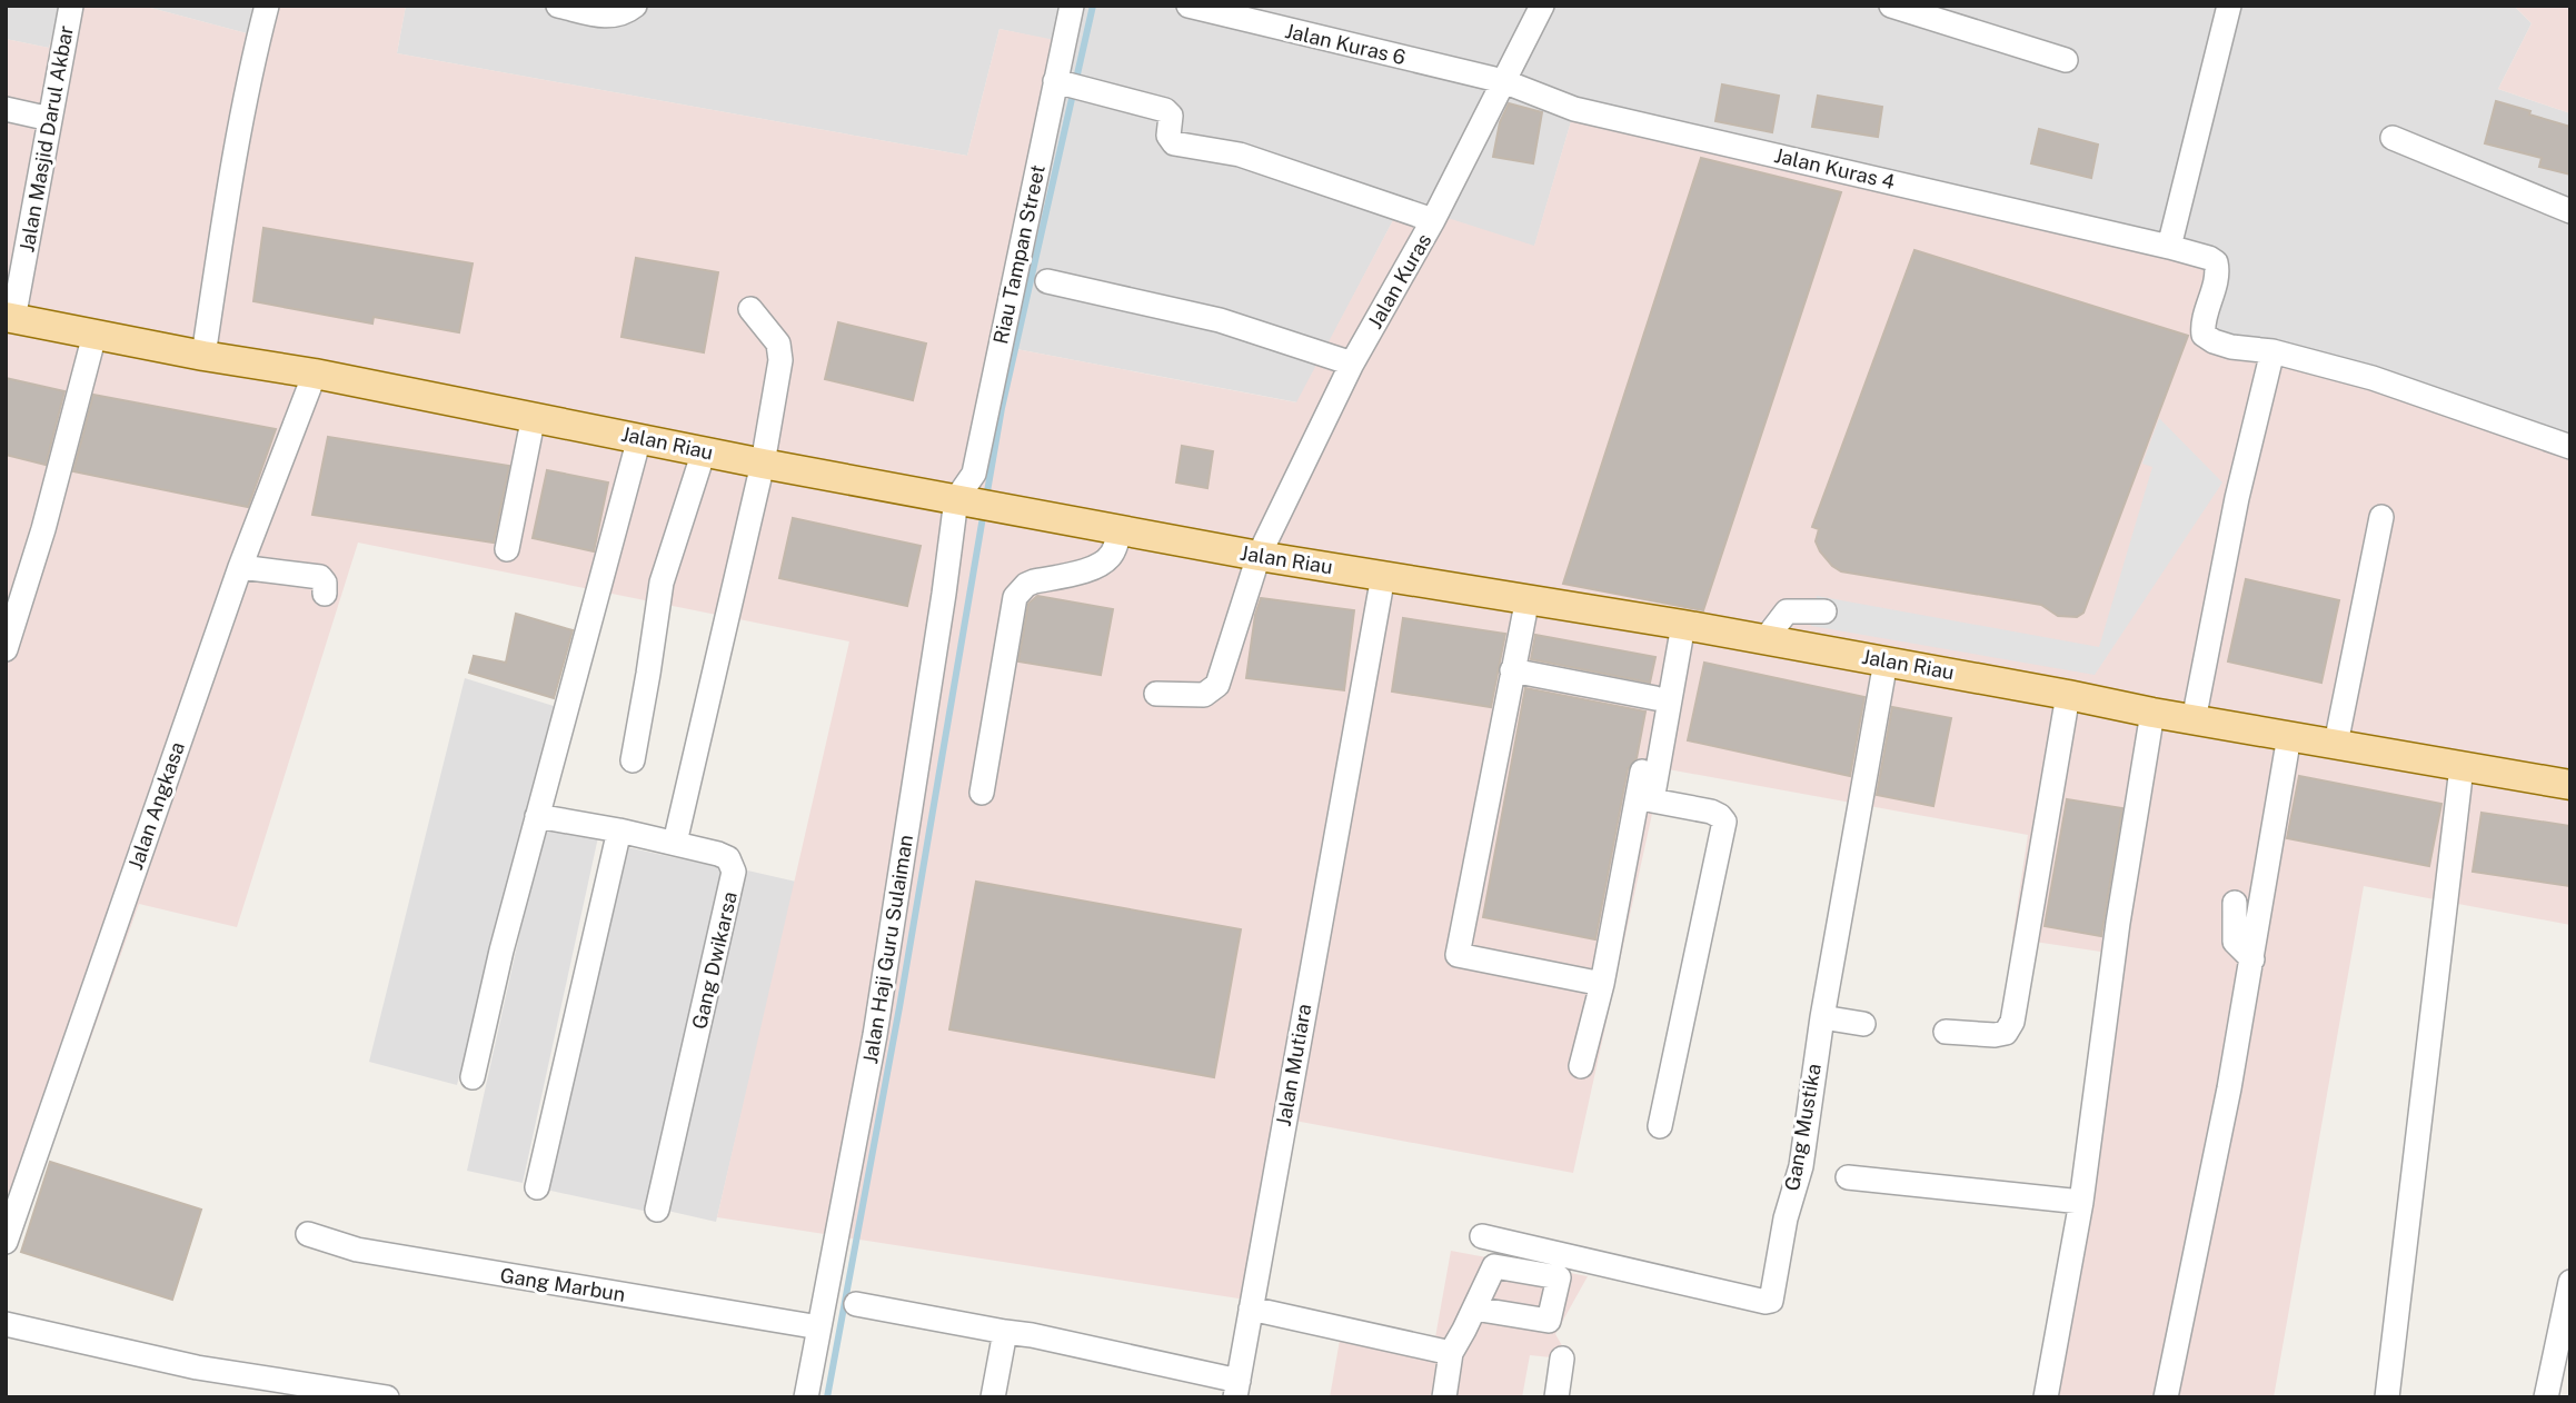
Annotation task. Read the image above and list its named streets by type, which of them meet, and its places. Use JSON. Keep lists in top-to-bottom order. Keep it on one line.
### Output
{"streets":{"main road":["Jalan Riau"],"street":["Jalan Kuras 6","Jalan Masjid Darul Akbar","Jalan Kuras 4","Riau Tampan Street","Jalan Kuras","Jalan Angkasa","Jalan Haji Guru Sulaiman","Gang Dwikarsa","Jalan Mutiara","Gang Mustika","Gang Marbun"]},"crossings":[["Jalan Kuras 6","Jalan Kuras 4"],["Jalan Kuras 6","Jalan Kuras"],["Jalan Masjid Darul Akbar","Jalan Riau"],["Jalan Kuras 4","Jalan Kuras"],["Riau Tampan Street","Jalan Riau"],["Riau Tampan Street","Jalan Haji Guru Sulaiman"],["Jalan Kuras","Jalan Riau"],["Jalan Riau","Jalan Angkasa"],["Jalan Riau","Jalan Haji Guru Sulaiman"],["Jalan Riau","Jalan Mutiara"],["Jalan Riau","Gang Mustika"],["Jalan Haji Guru Sulaiman","Gang Marbun"]]}
